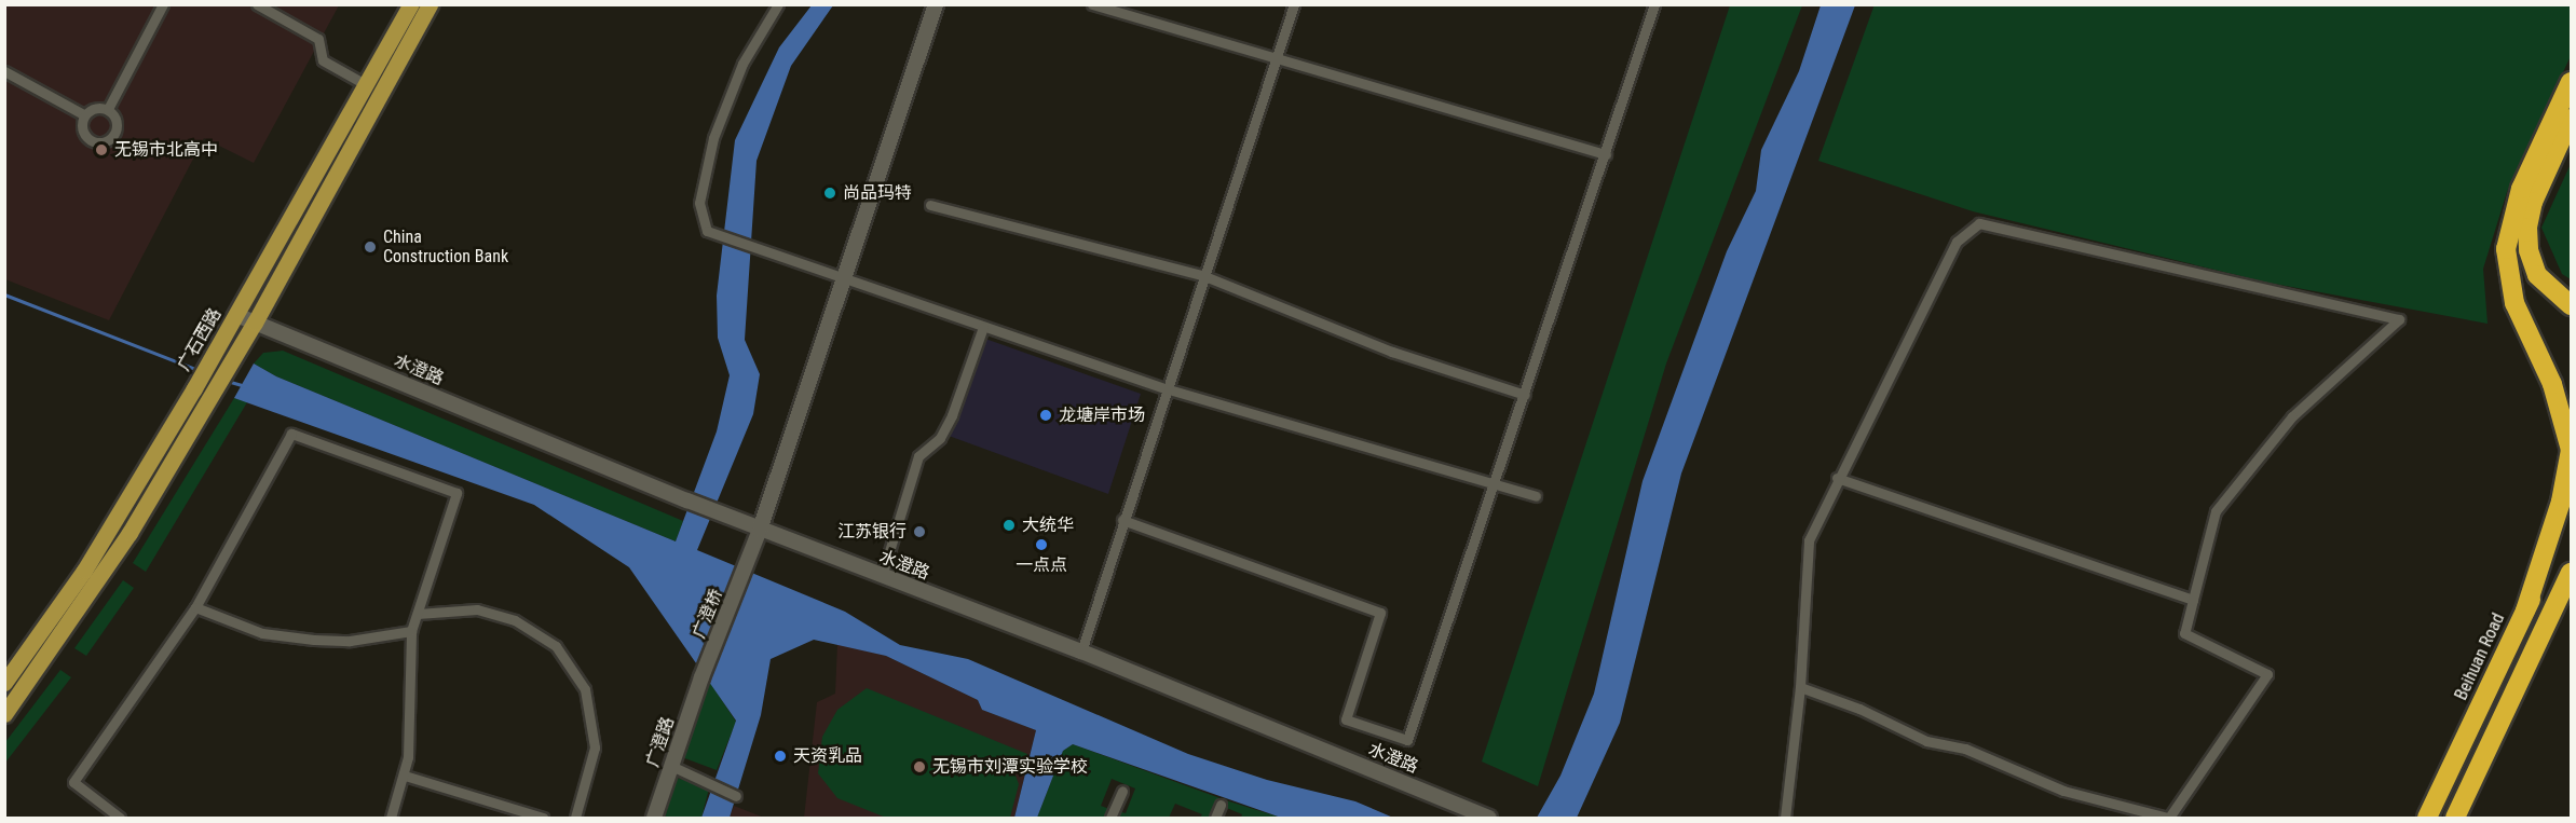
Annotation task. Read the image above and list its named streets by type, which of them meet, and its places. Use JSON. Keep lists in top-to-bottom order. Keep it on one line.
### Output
{"streets":{"highway":["Beihuan Road"],"main road":["广石西路"],"street":["水澄路","广澄桥","广澄路"]},"crossings":[["广石西路","水澄路"],["水澄路","广澄桥"],["广澄桥","广澄路"]],"places":["无锡市北高中","尚品玛特","China Construction Bank","龙塘岸市场","大统华","江苏银行","一点点","天资乳品","无锡市刘潭实验学校"]}
